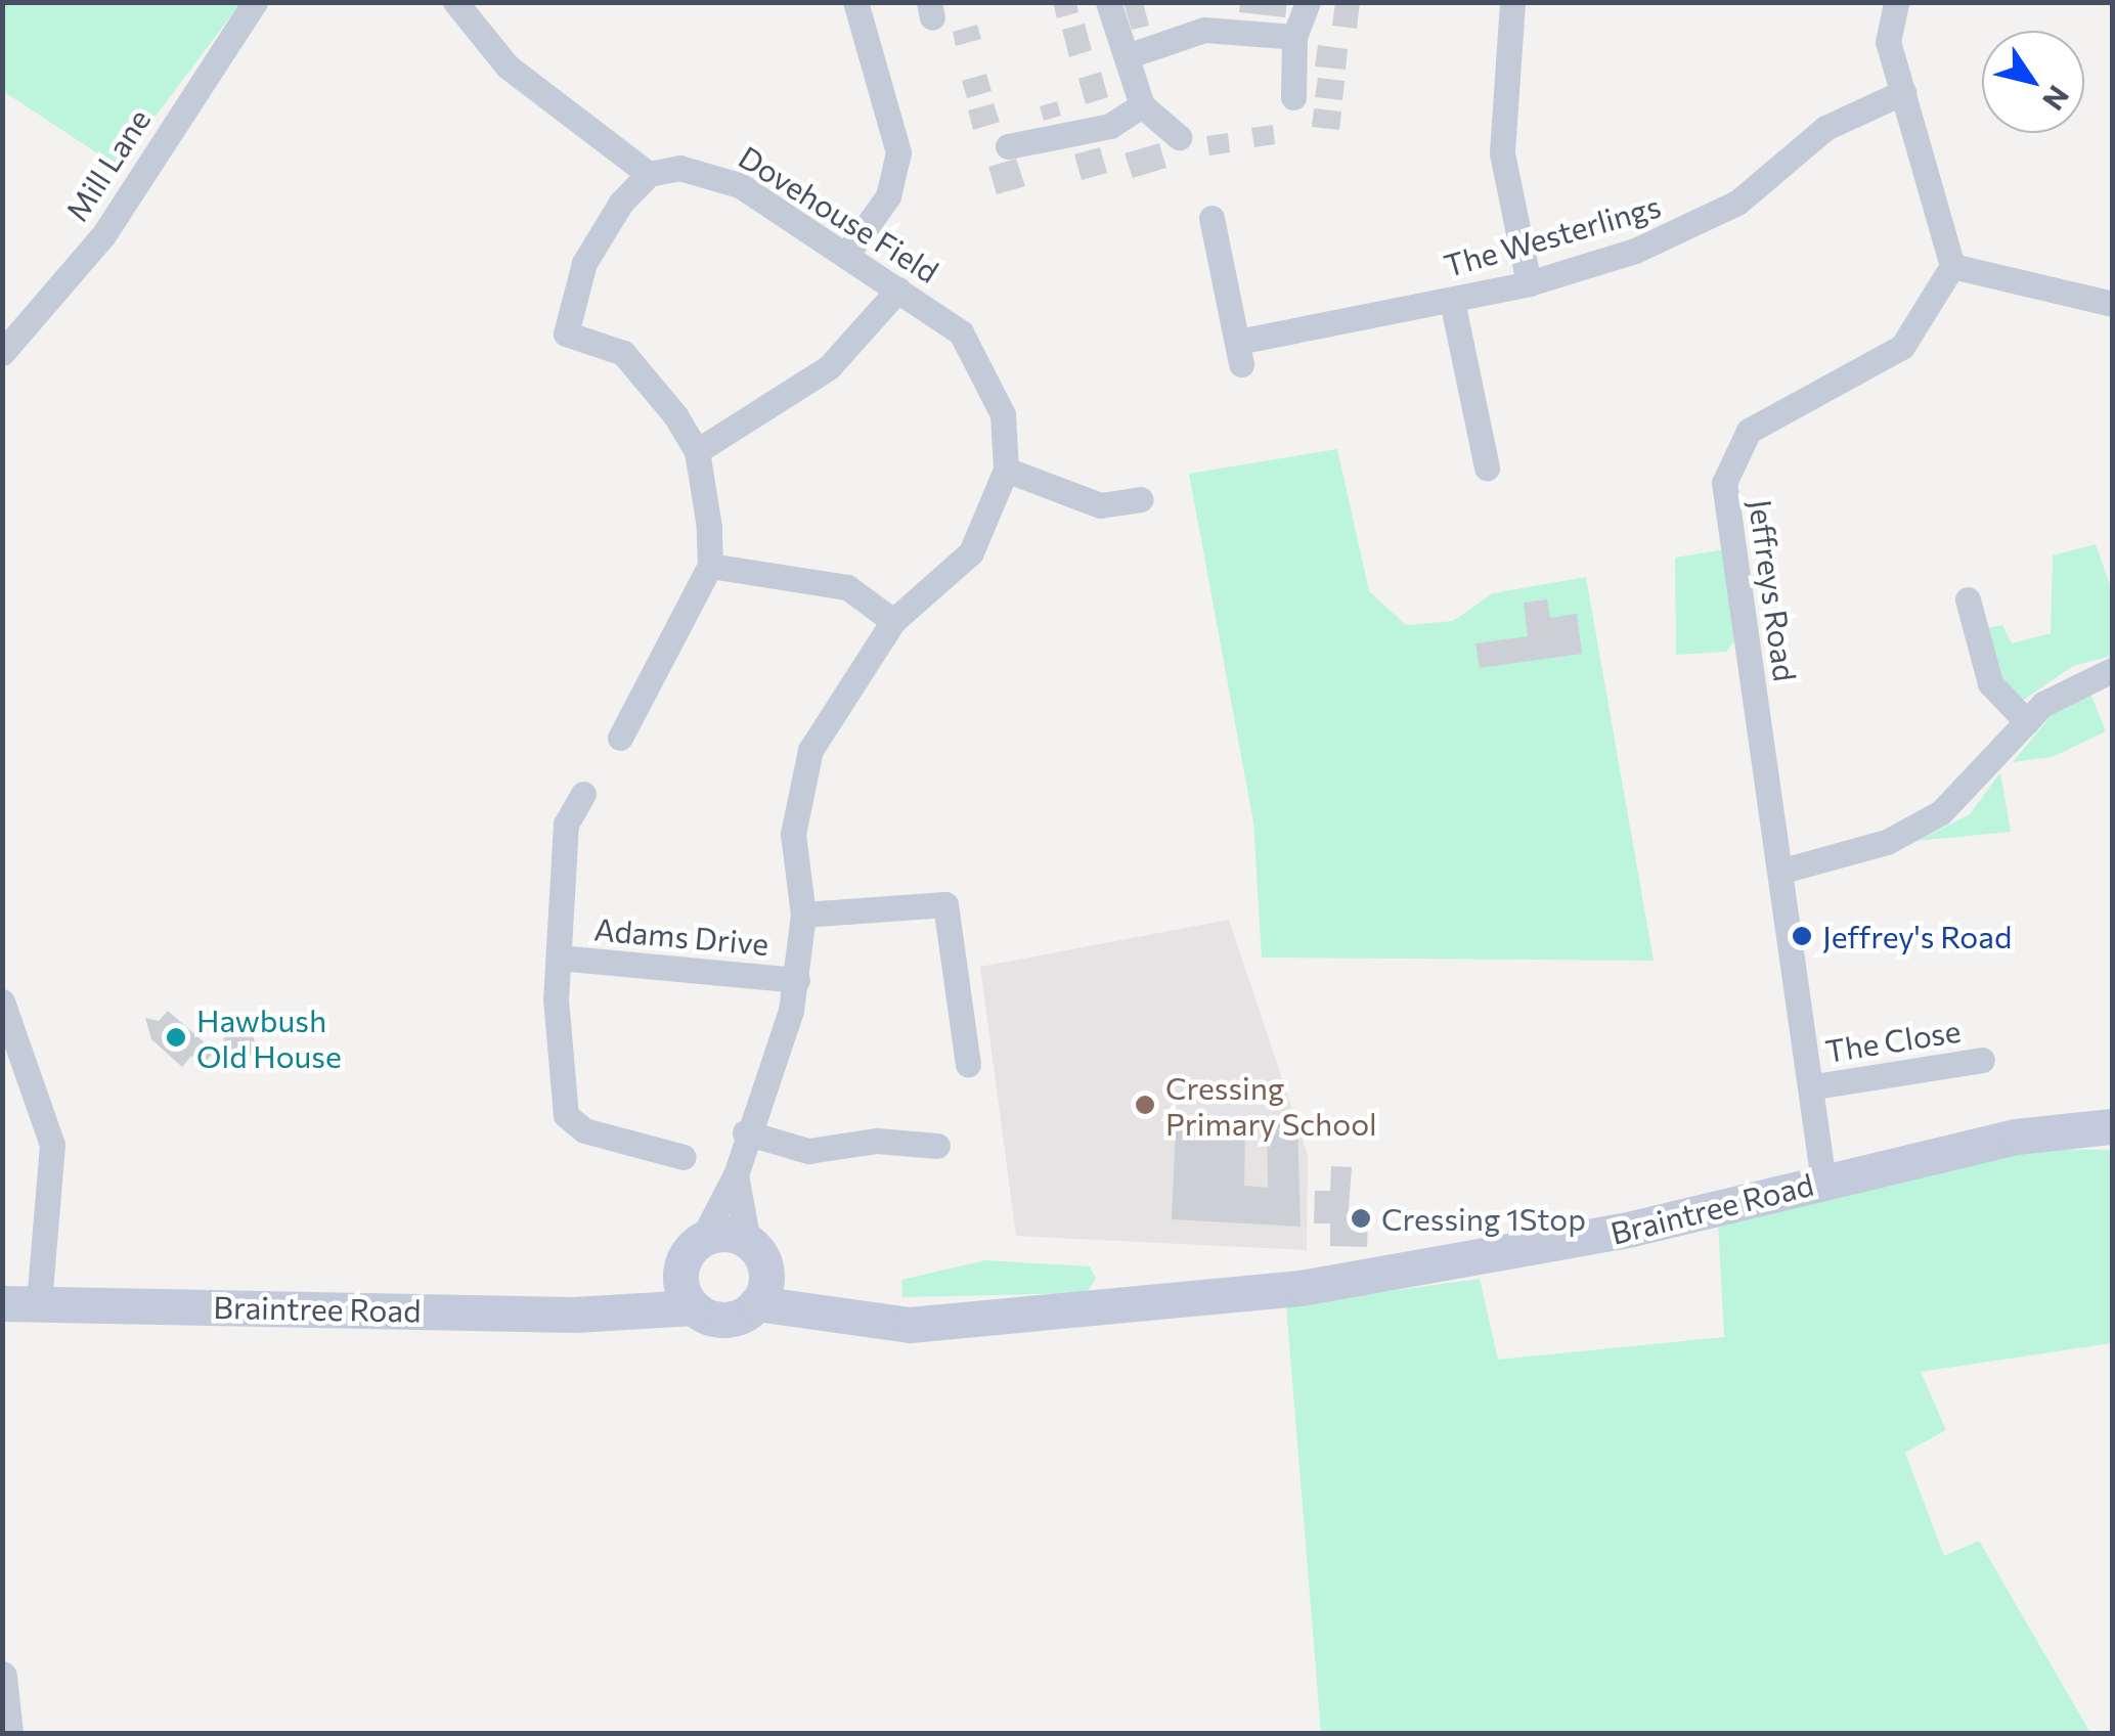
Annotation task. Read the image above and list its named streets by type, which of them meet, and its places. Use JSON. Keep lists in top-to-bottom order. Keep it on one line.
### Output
{"streets":{"main road":["Braintree Road"],"street":["Mill Lane","Dovehouse Field","The Westerlings","Jeffreys Road","Adams Drive","The Close"]},"crossings":[["Dovehouse Field","Adams Drive"],["Dovehouse Field","Braintree Road"],["Jeffreys Road","The Close"],["Jeffreys Road","Braintree Road"]],"places":["Jeffrey's Road","Hawbush Old House","Cressing Primary School","Cressing 1Stop"],"north":"bottom right"}
